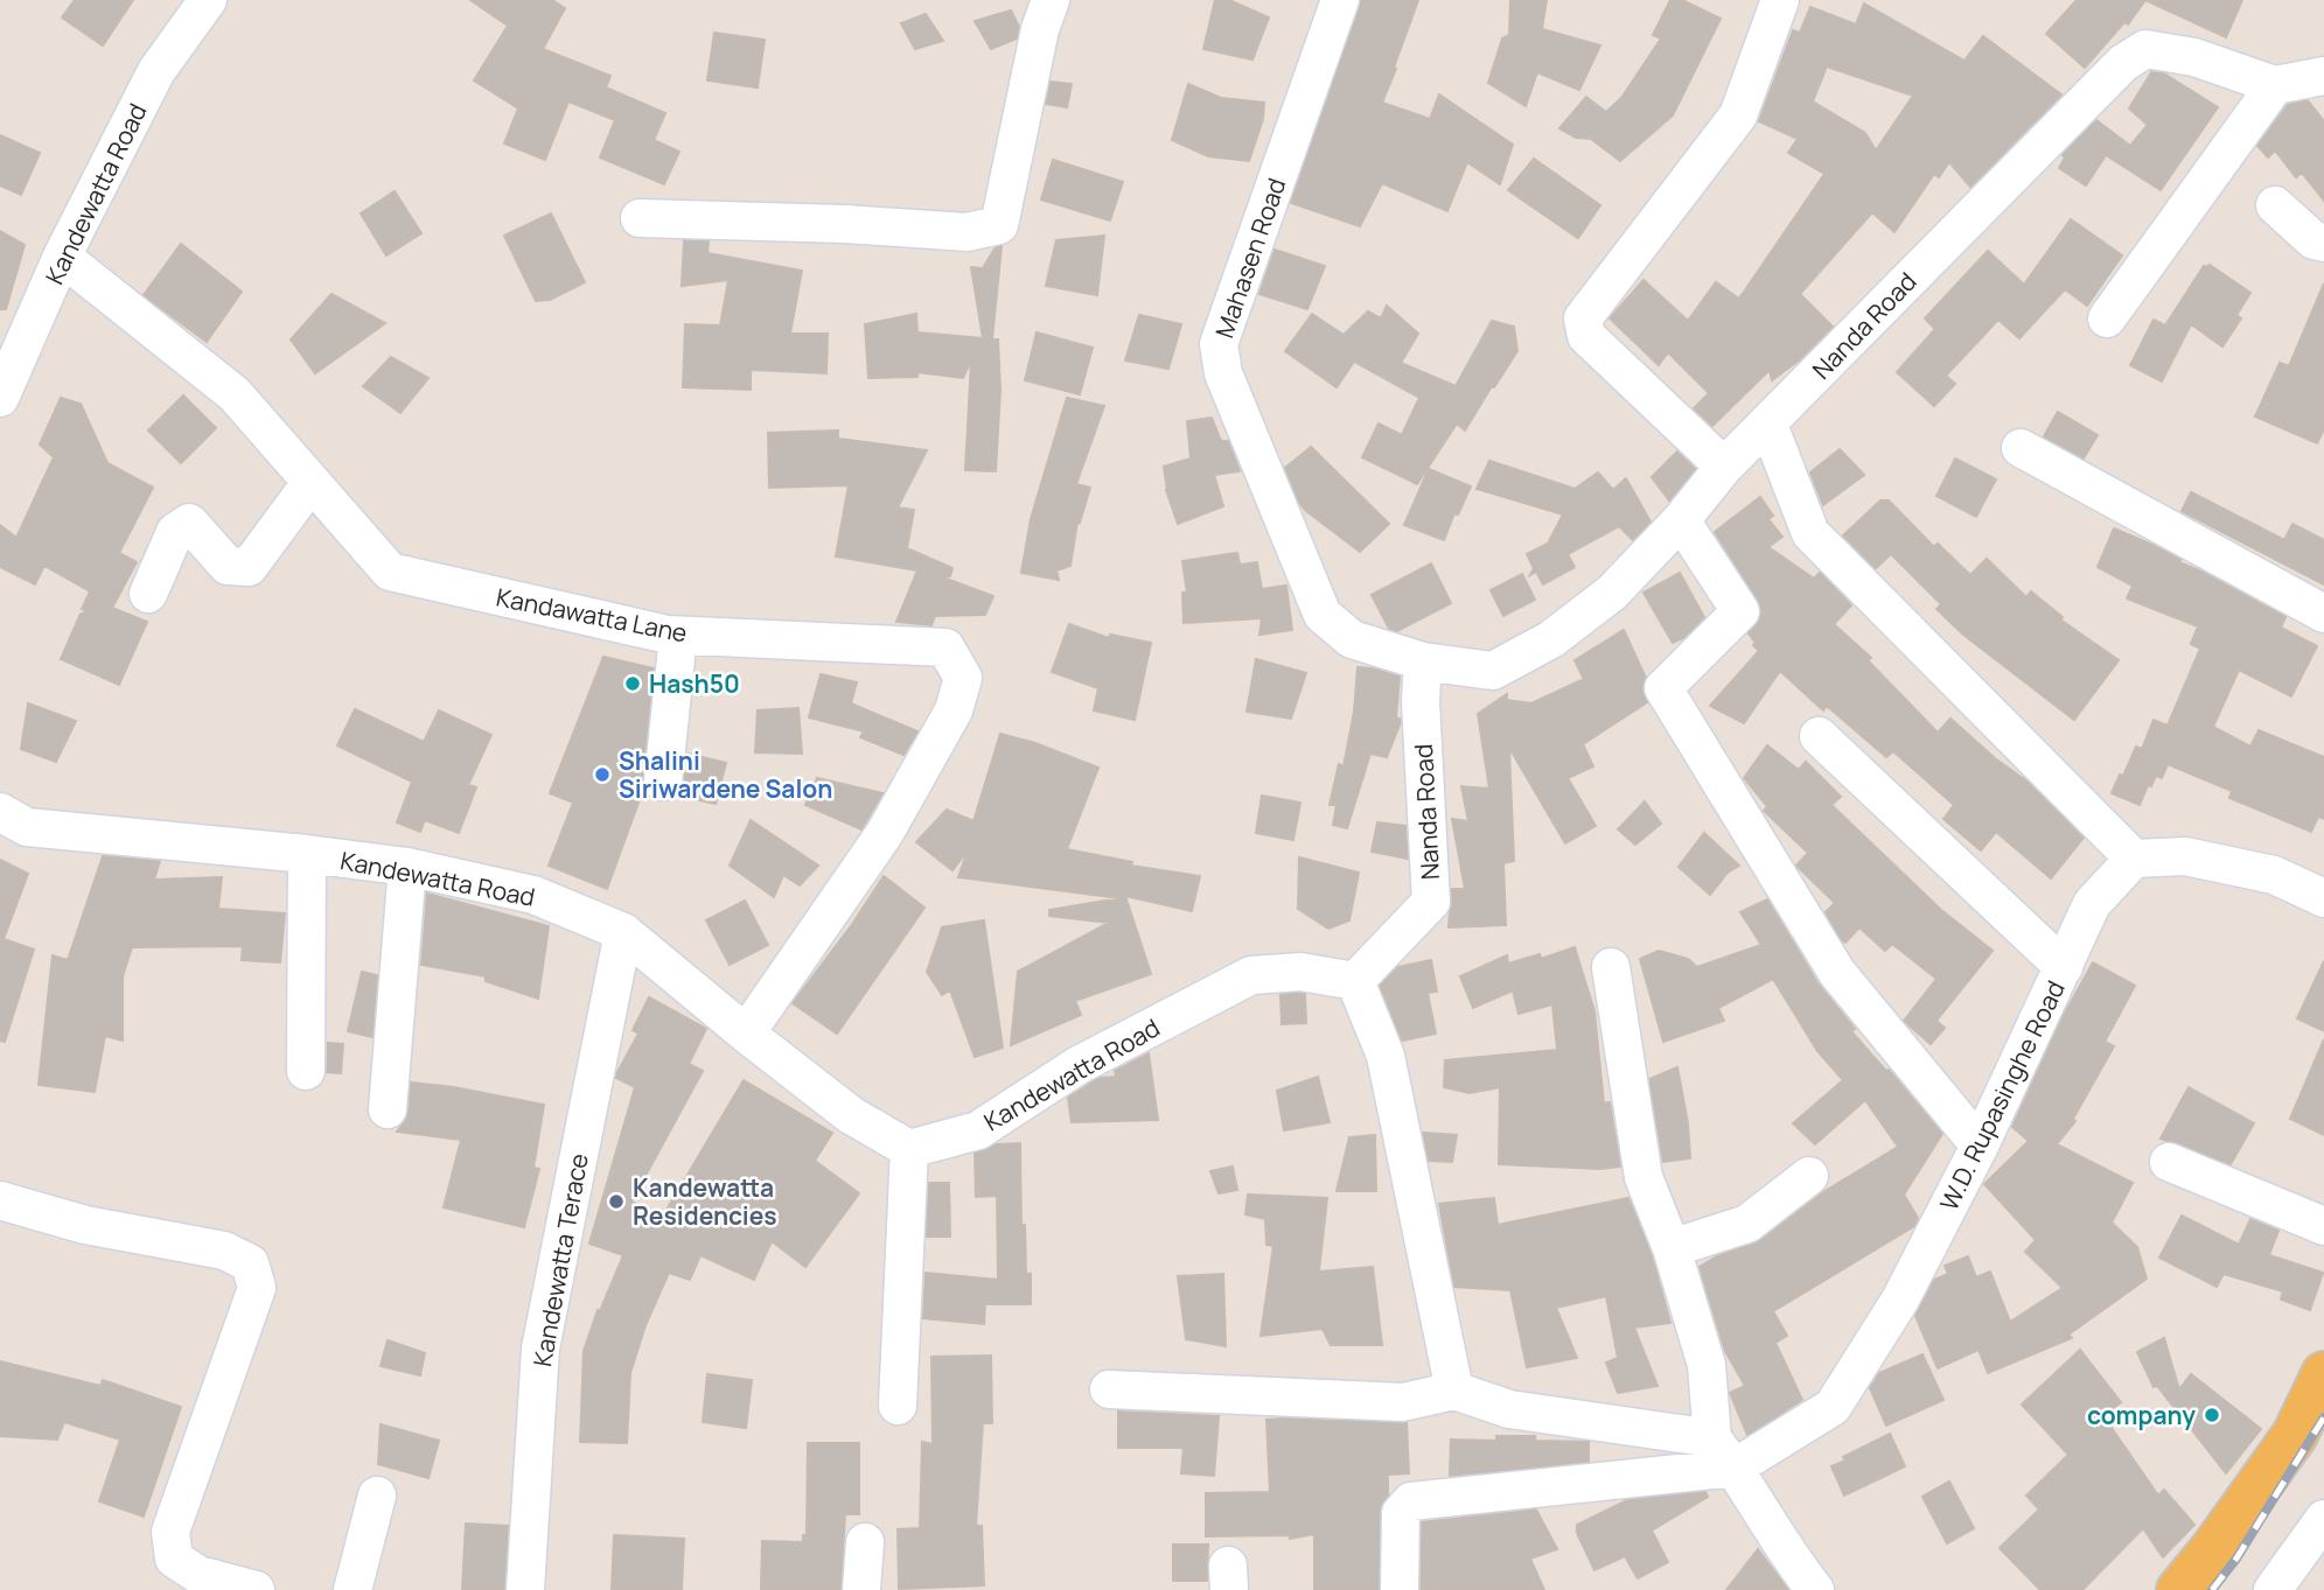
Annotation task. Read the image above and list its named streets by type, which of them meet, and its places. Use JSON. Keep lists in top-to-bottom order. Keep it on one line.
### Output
{"streets":{"street":["Kandewatta Road","Mahasen Road","Nanda Road","Kandawatta Lane","W.D. Rupasinghe Road","Kandewatta Terace"]},"crossings":[["Kandewatta Road","Nanda Road"],["Kandewatta Road","Kandawatta Lane"],["Kandewatta Road","Kandewatta Terace"],["Mahasen Road","Nanda Road"]],"places":["Hash50","Shalini Siriwardene Salon","Kandewatta Residencies","company"]}
